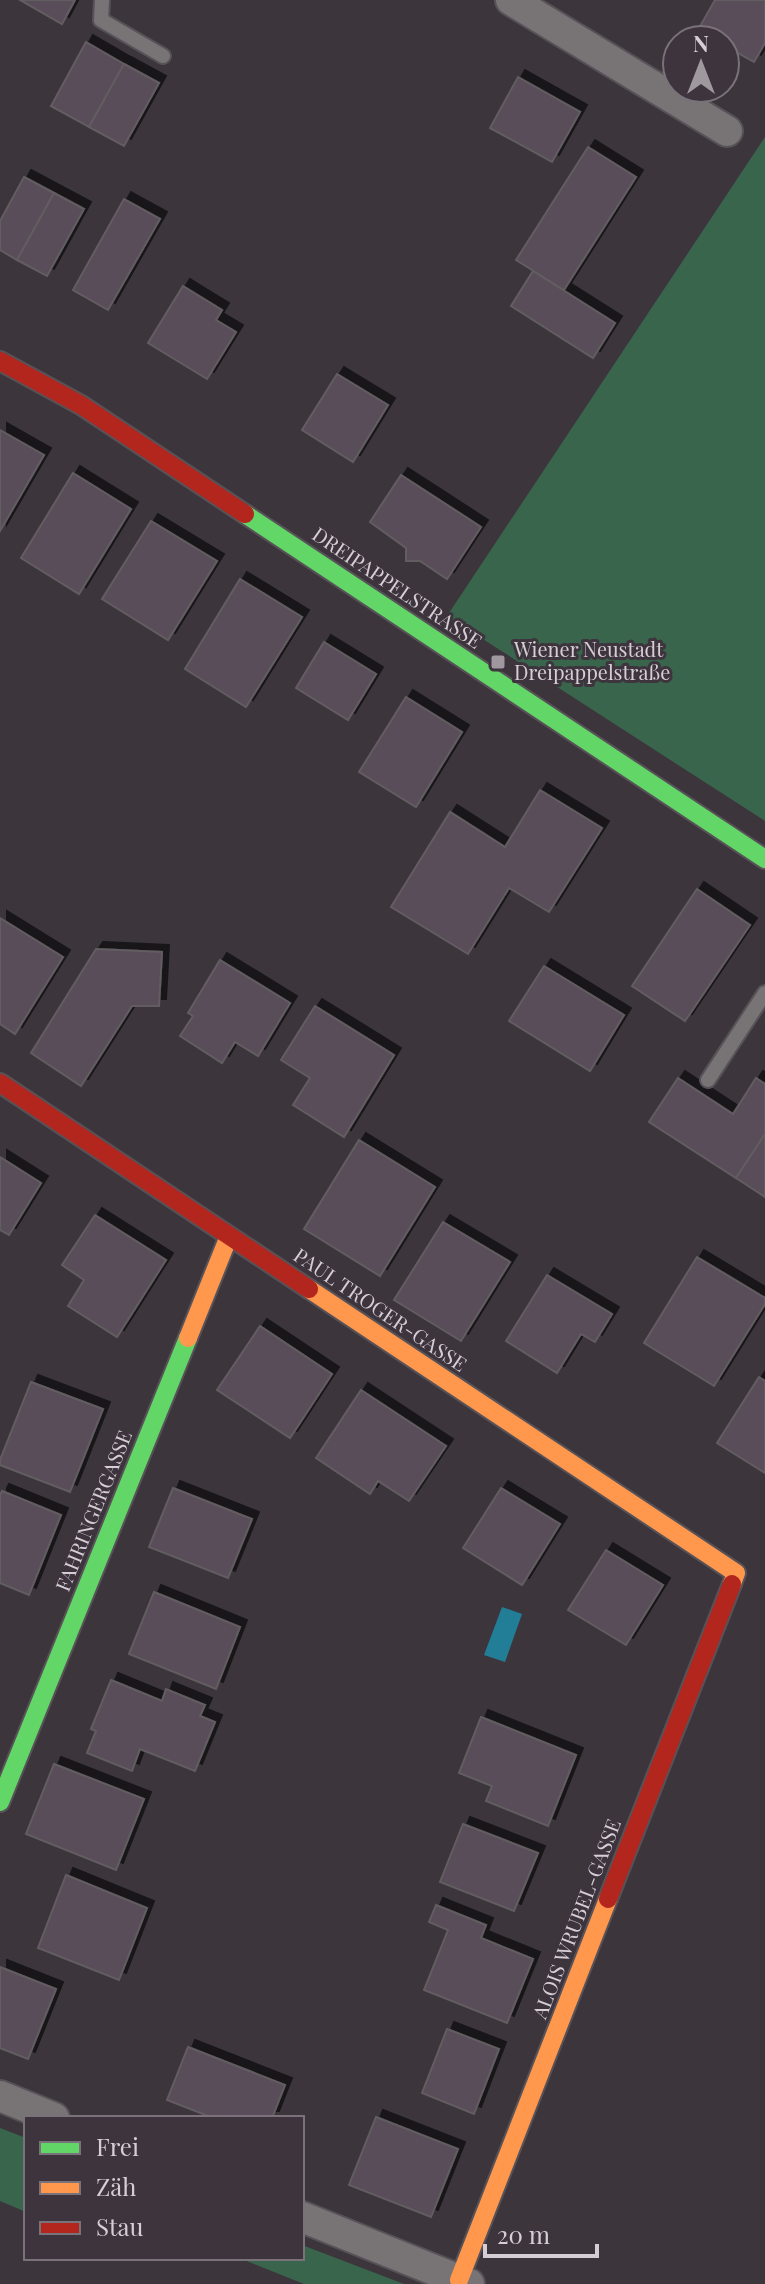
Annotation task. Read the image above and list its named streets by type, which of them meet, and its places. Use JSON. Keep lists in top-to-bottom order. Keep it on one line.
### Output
{"streets":{"street":["DREIPAPPELSTRASSE","PAUL TROGER-GASSE","FAHRINGERGASSE","ALOIS WRUBEL-GASSE"]},"crossings":[["PAUL TROGER-GASSE","FAHRINGERGASSE"],["PAUL TROGER-GASSE","ALOIS WRUBEL-GASSE"]],"places":{"transit":["Wiener Neustadt Dreipappelstraße"]},"legend":["Frei","Zäh","Stau"],"scale_bar":"20 m","north":"top"}
